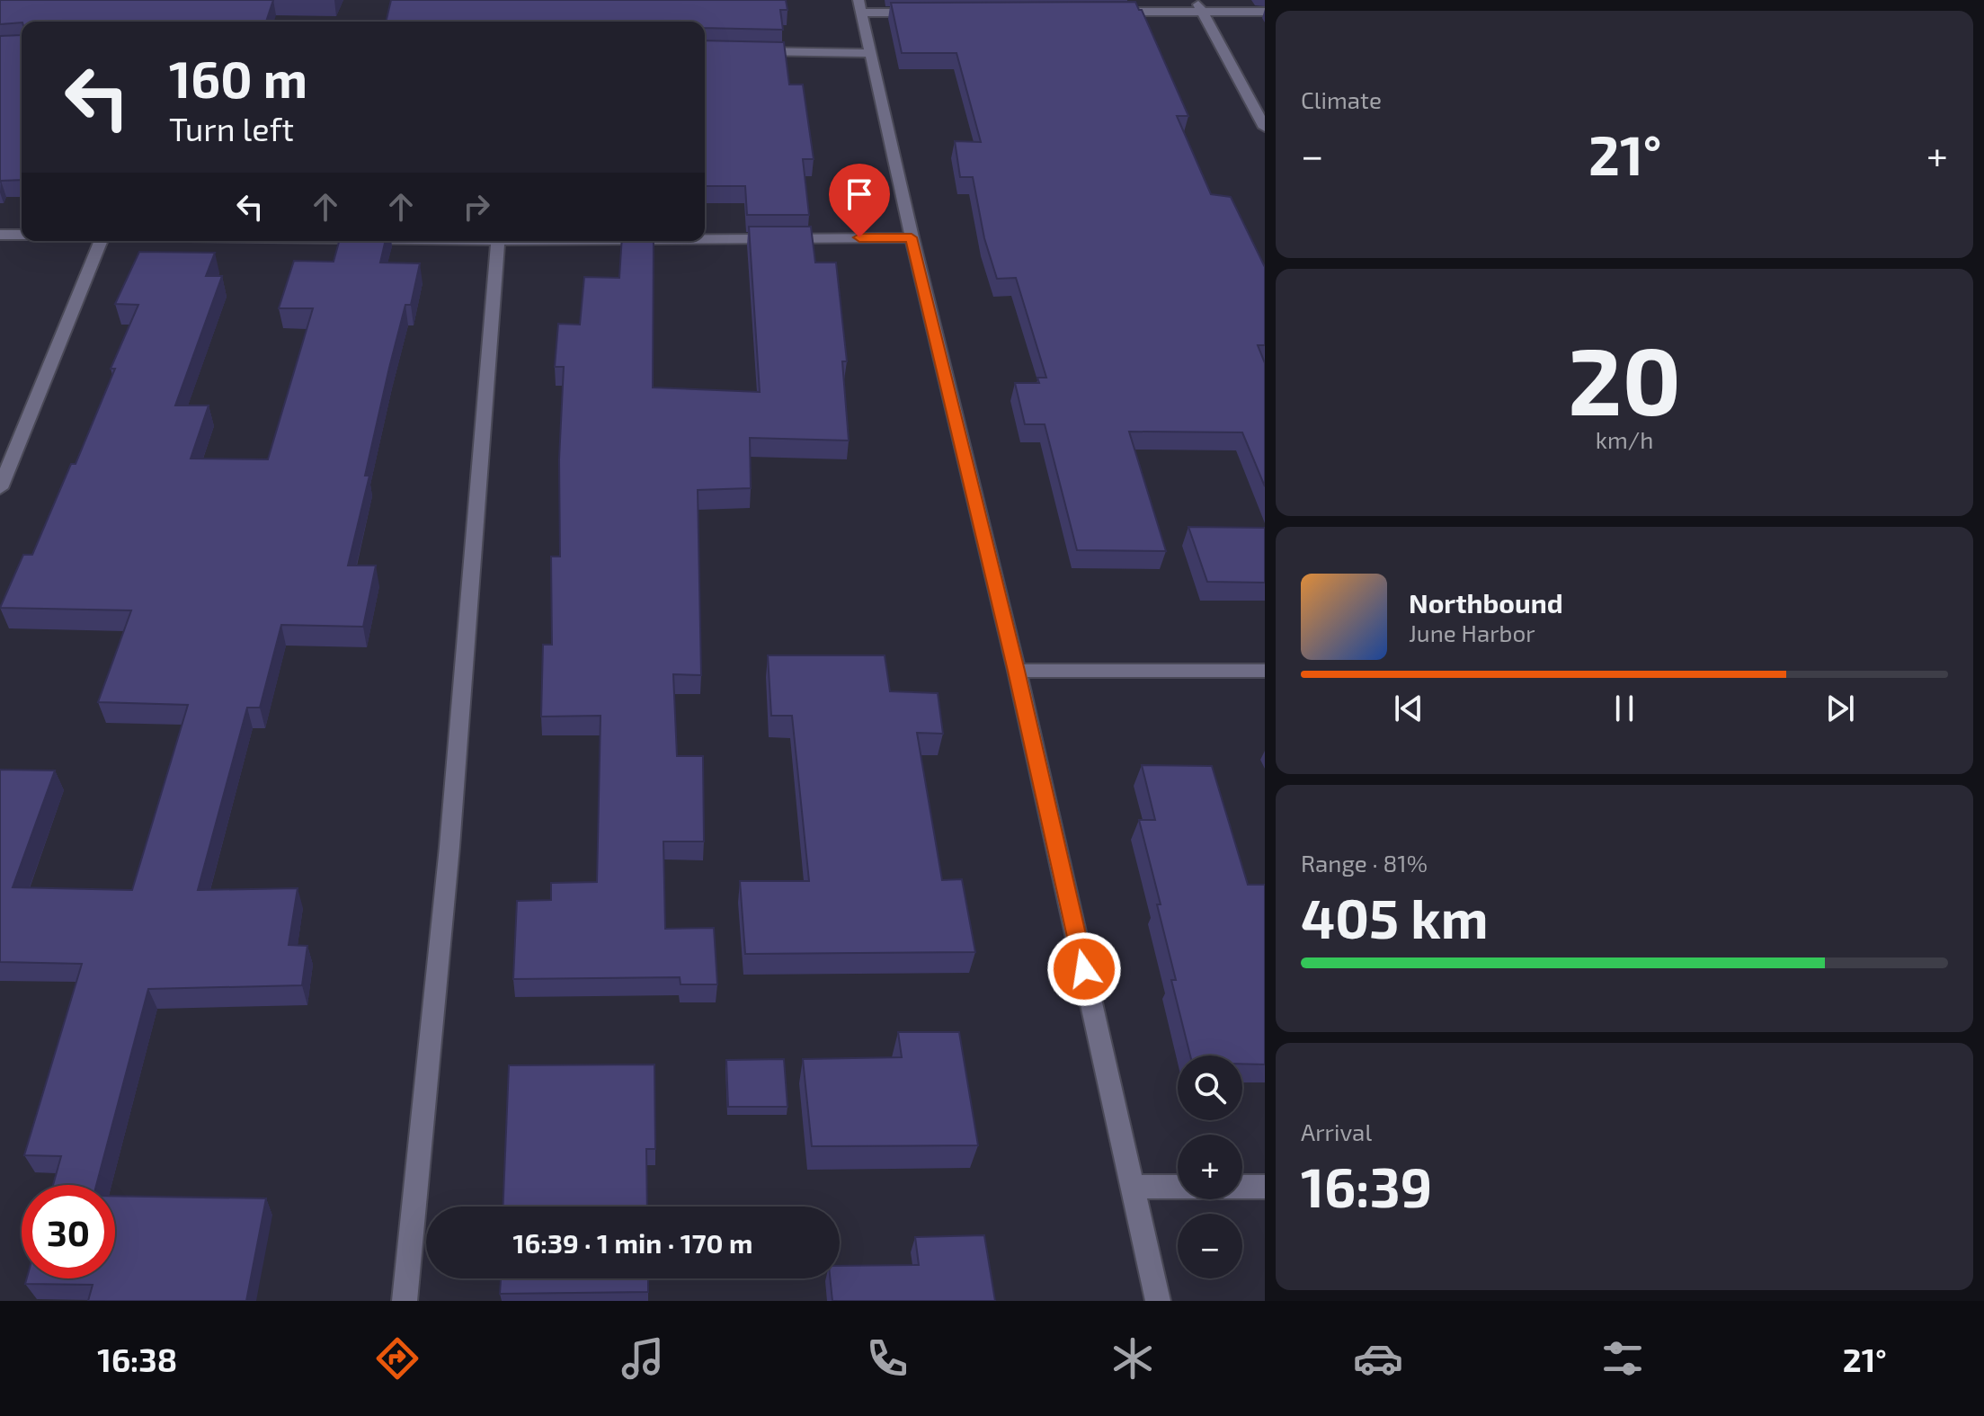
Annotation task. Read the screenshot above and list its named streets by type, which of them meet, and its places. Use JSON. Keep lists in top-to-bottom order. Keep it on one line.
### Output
{"page":{"tile":["Climate",["20","km/h"],["Range · 81%","405 km"],["Arrival","16:39"]],"turn":["160 m","Turn left"],"heat":["−","21°","+"],"song":["Northbound","June Harbor"],"map_buttons":["+","−"],"limit":"30","trip":"16:39 · 1 min · 170 m","tabs":["16:38","21°"]}}
